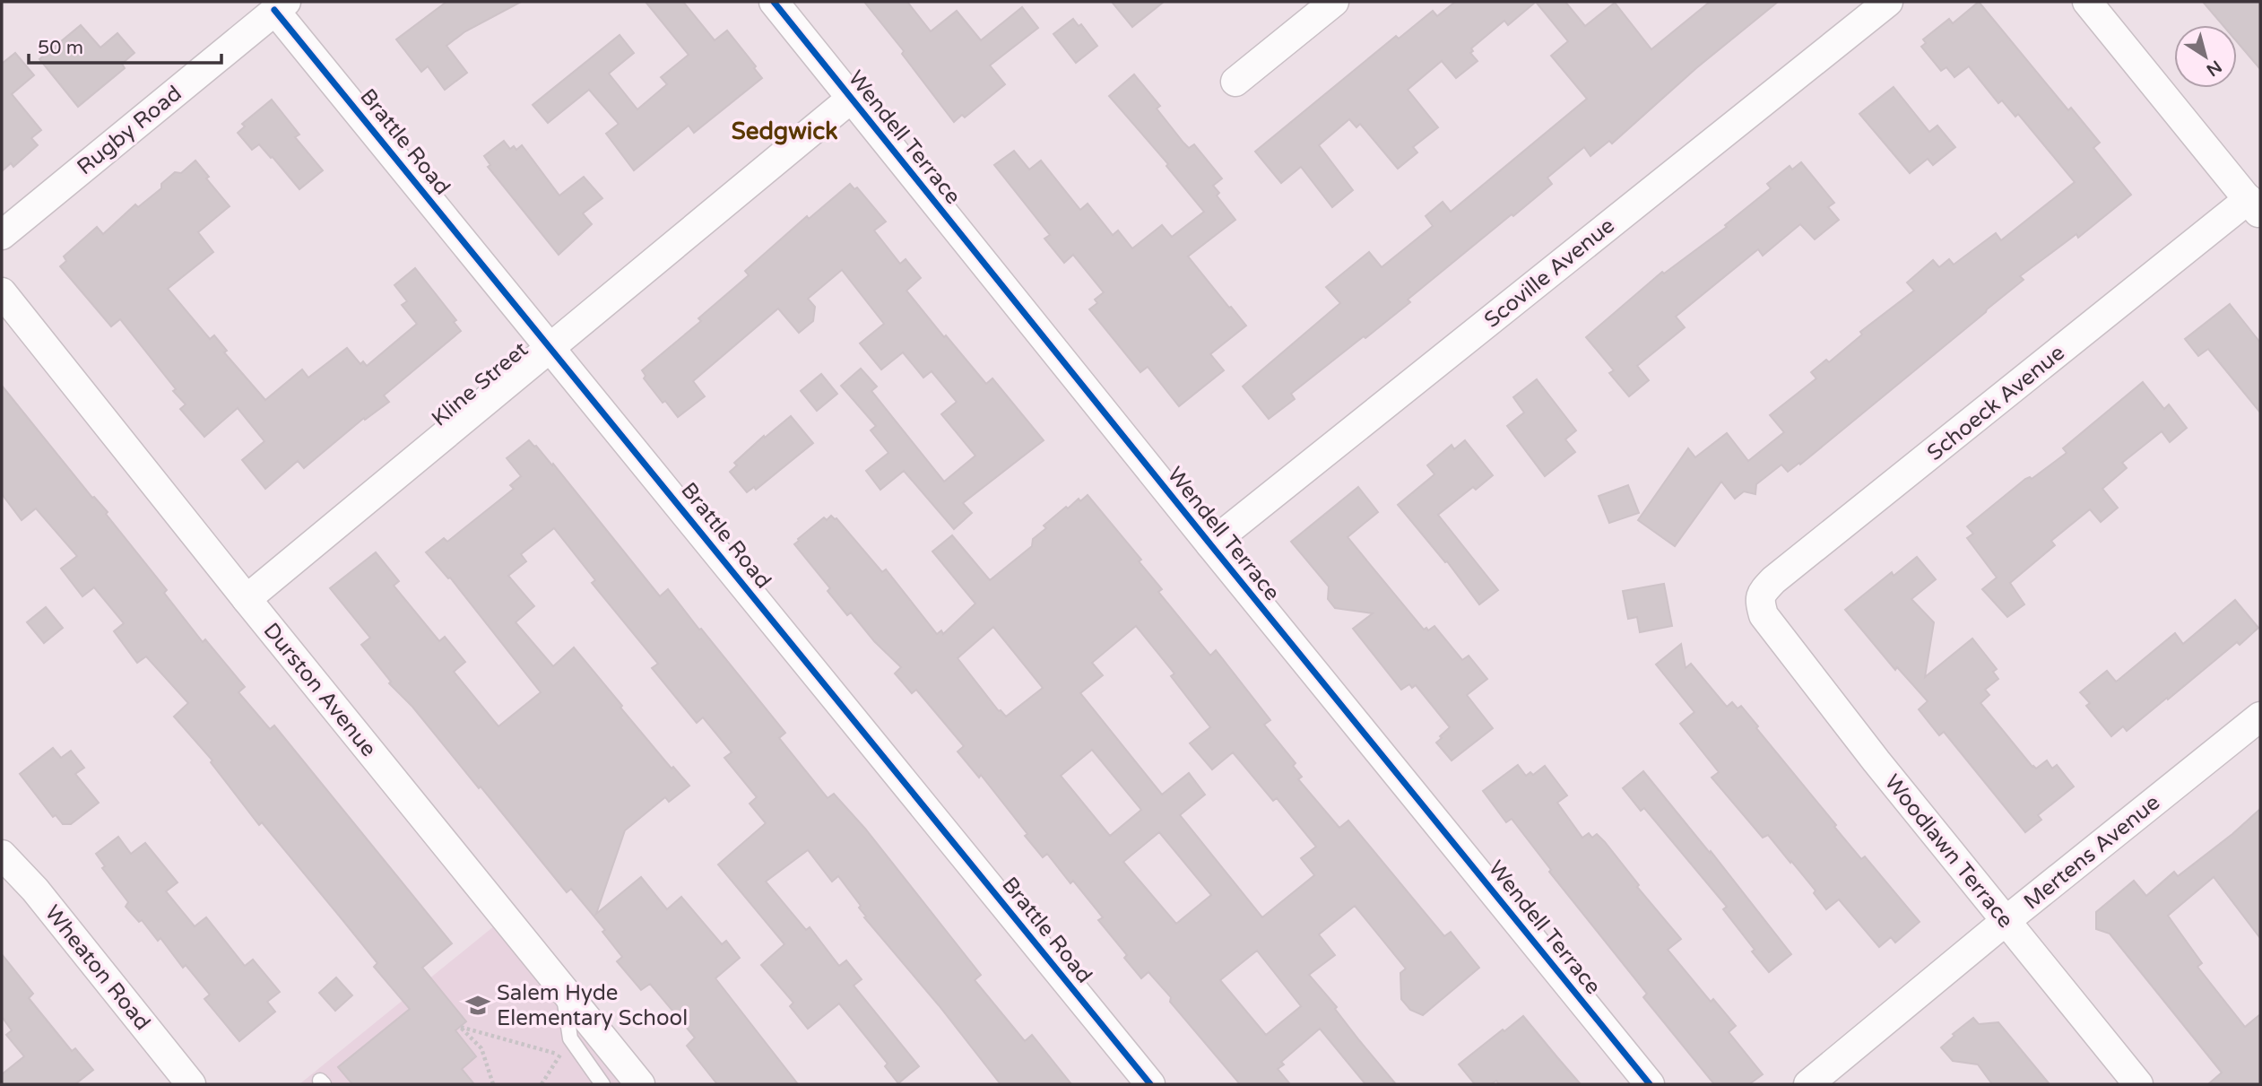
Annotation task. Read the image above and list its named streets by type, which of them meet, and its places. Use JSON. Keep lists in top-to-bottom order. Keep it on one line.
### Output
{"streets":{"street":["Rugby Road","Wendell Terrace","Brattle Road","Scoville Avenue","Kline Street","Schoeck Avenue","Durston Avenue","Woodlawn Terrace","Mertens Avenue","Wheaton Road"]},"crossings":[["Rugby Road","Brattle Road"],["Wendell Terrace","Scoville Avenue"],["Wendell Terrace","Kline Street"],["Brattle Road","Kline Street"],["Kline Street","Durston Avenue"],["Schoeck Avenue","Woodlawn Terrace"],["Woodlawn Terrace","Mertens Avenue"]],"districts":["Sedgwick"],"places":{"school or university":["Salem Hyde Elementary School"]},"scale_bar":"50 m","north":"bottom right"}
